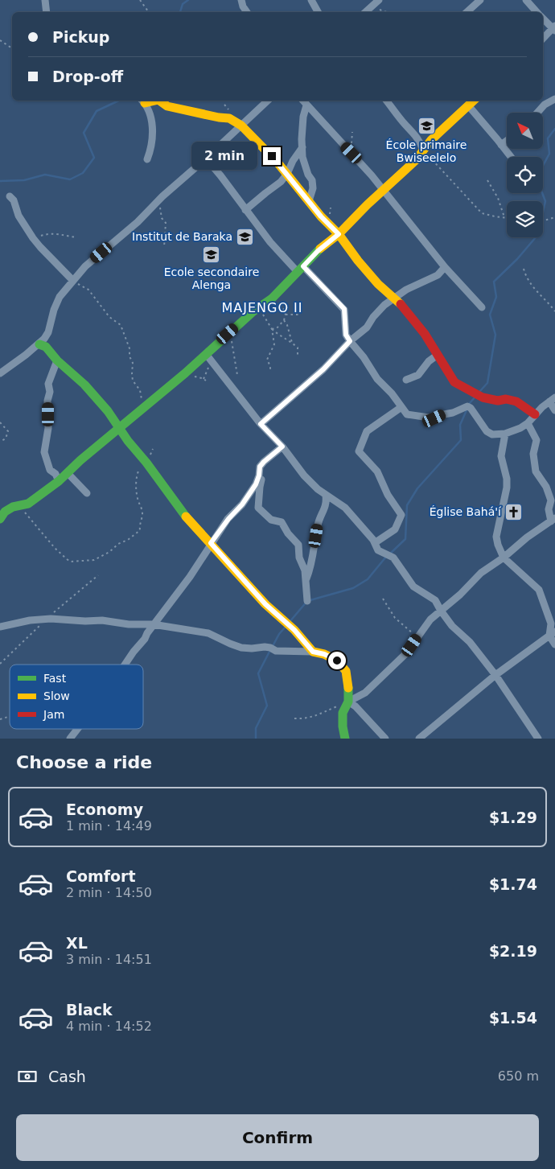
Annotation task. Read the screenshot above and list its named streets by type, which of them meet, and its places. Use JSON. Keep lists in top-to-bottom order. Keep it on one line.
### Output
{"districts":["MAJENGO II"],"places":{"school or university":["École primaire Bwiseelelo","Institut de Baraka","Ecole secondaire Alenga"],"church":["Église Bahá'í"]},"legend":["Fast","Slow","Jam"],"north":"top left","page":{"banner":["Pickup","Drop-off"],"bubble":"2 min","heading":"Choose a ride","list":[{"name":"Economy","note":"1 min · 14:49","value":"$1.29"},{"name":"Comfort","note":"2 min · 14:50","value":"$1.74"},{"name":"XL","note":"3 min · 14:51","value":"$2.19"},{"name":"Black","note":"4 min · 14:52","value":"$1.54"}],"pay":["Cash","650 m"],"buttons":"Confirm"}}
